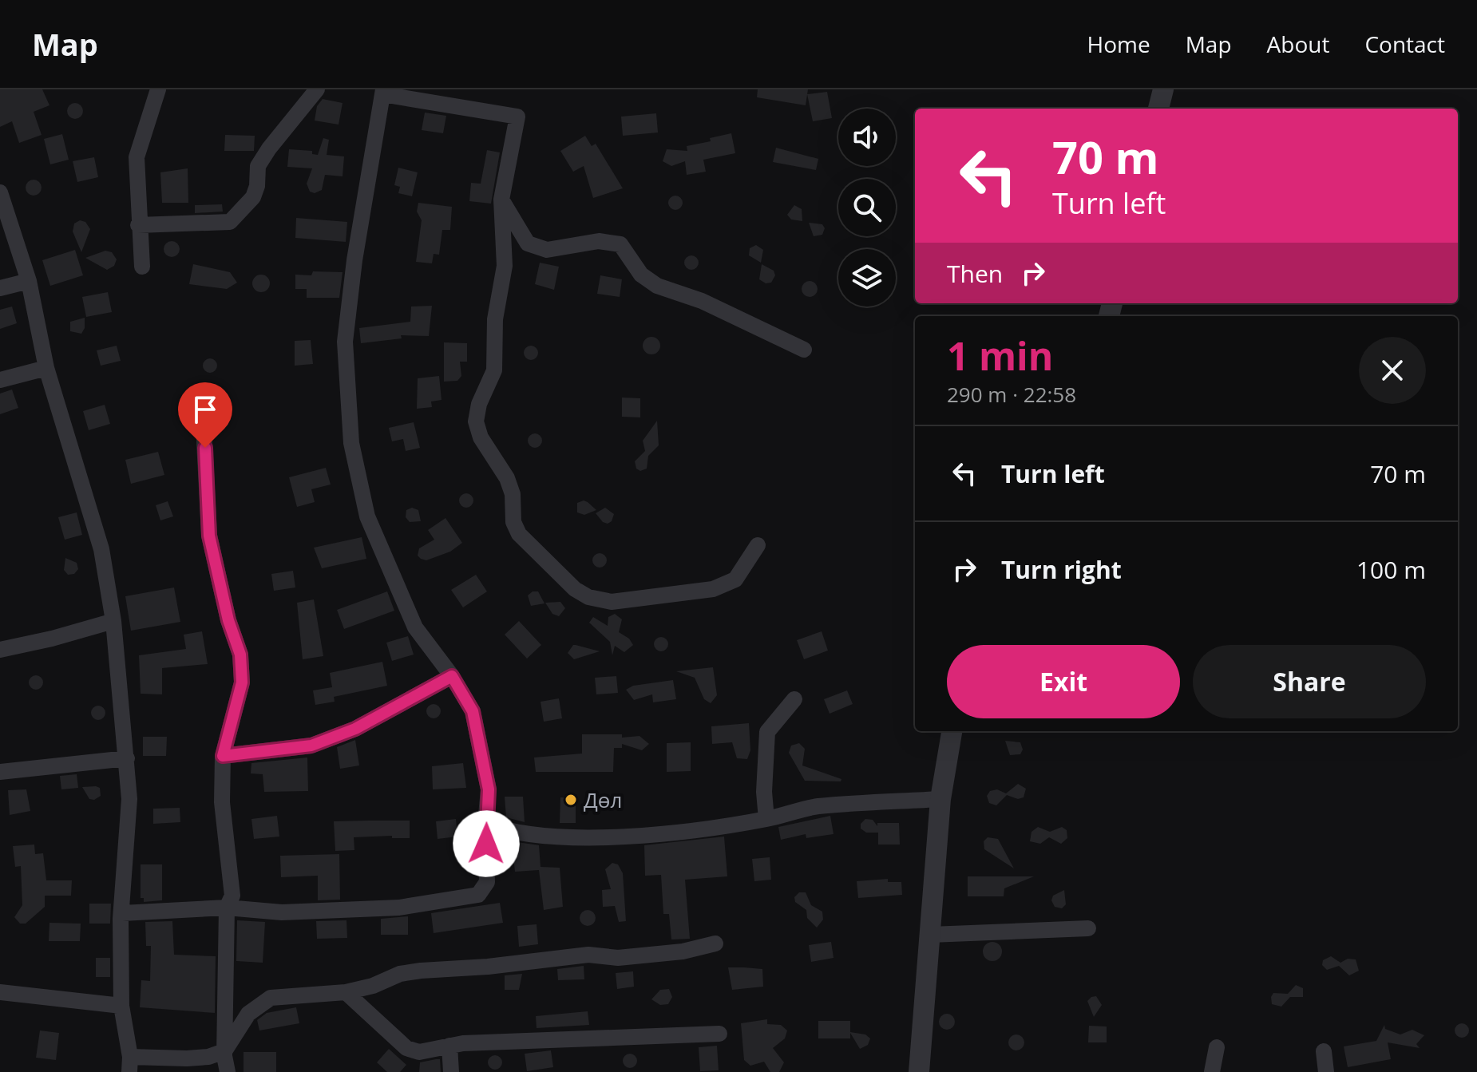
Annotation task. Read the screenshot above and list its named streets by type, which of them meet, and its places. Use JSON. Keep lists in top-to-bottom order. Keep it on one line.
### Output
{"places":["Дөл"],"page":{"header":"Map","nav":["Home","Map","About","Contact"],"turn":["70 m","Turn left"],"then":"Then","heading":["1 min","290 m · 22:58"],"list":[{"name":"Turn left","value":"70 m"},{"name":"Turn right","value":"100 m"}],"buttons":["Exit","Share"]}}
